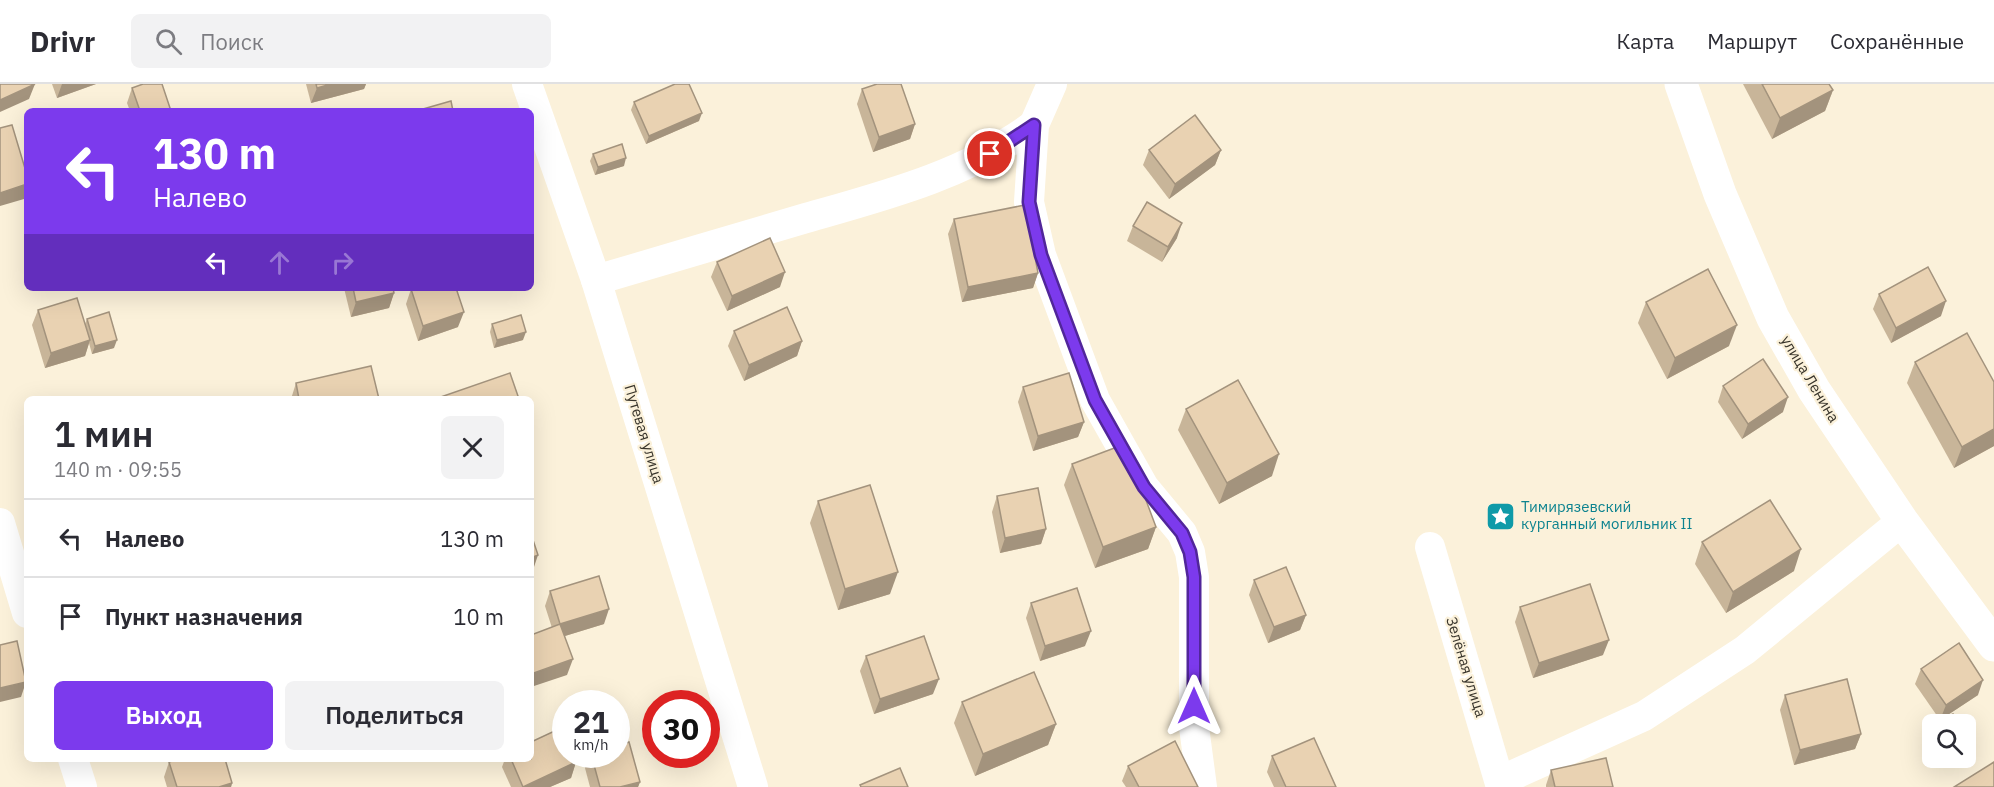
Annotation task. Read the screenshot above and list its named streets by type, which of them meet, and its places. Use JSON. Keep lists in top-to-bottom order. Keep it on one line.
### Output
{"streets":{"street":["улица Ленина","Путевая улица","Зелёная улица"]},"places":{"place":["Тимирязевский курганный могильник II"]},"page":{"header":"Drivr","search":"Поиск","nav":["Карта","Маршрут","Сохранённые"],"turn":["130 m","Налево"],"heading":["1 мин","140 m · 09:55"],"list":[{"name":"Налево","value":"130 m"},{"name":"Пункт назначения","value":"10 m"}],"buttons":["Выход","Поделиться"],"speed":"21 km/h","limit":"30"}}
